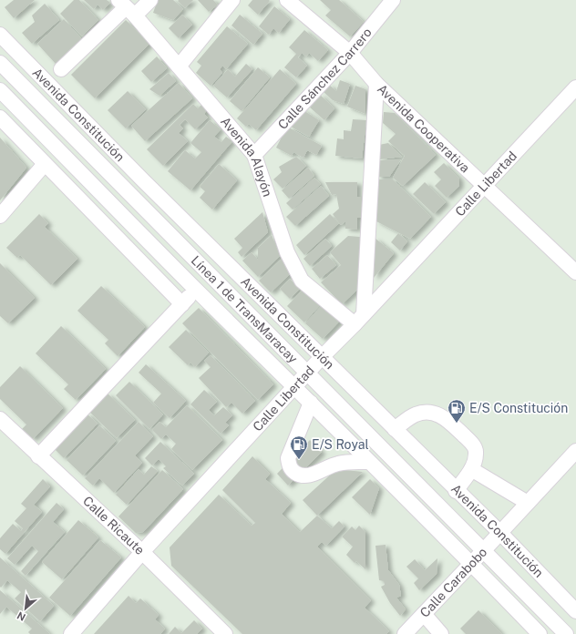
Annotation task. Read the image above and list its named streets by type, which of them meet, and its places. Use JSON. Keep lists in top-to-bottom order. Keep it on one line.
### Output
{"streets":{"street":["Calle Sánchez Carrero","Avenida Constitución","Avenida Cooperativa","Avenida Alayón","Calle Libertad","Línea 1 de TransMaracay","Calle Ricaute","Calle Carabobo"]},"crossings":[["Calle Sánchez Carrero","Avenida Cooperativa"],["Calle Sánchez Carrero","Avenida Alayón"],["Avenida Constitución","Calle Libertad"],["Avenida Constitución","Calle Carabobo"],["Avenida Cooperativa","Calle Libertad"],["Avenida Alayón","Calle Libertad"],["Calle Libertad","Línea 1 de TransMaracay"],["Calle Libertad","Calle Ricaute"],["Línea 1 de TransMaracay","Calle Carabobo"]],"places":{"fuel station":["E/S Constitución","E/S Royal"]},"north":"bottom left"}
